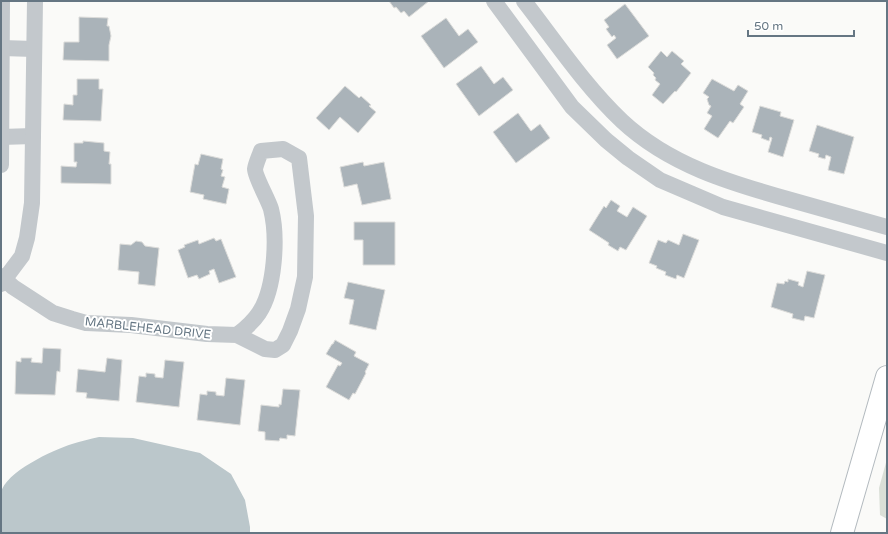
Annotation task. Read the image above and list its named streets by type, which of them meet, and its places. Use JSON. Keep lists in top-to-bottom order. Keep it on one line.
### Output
{"streets":{"street":["MARBLEHEAD DRIVE"]},"scale_bar":"50 m"}
